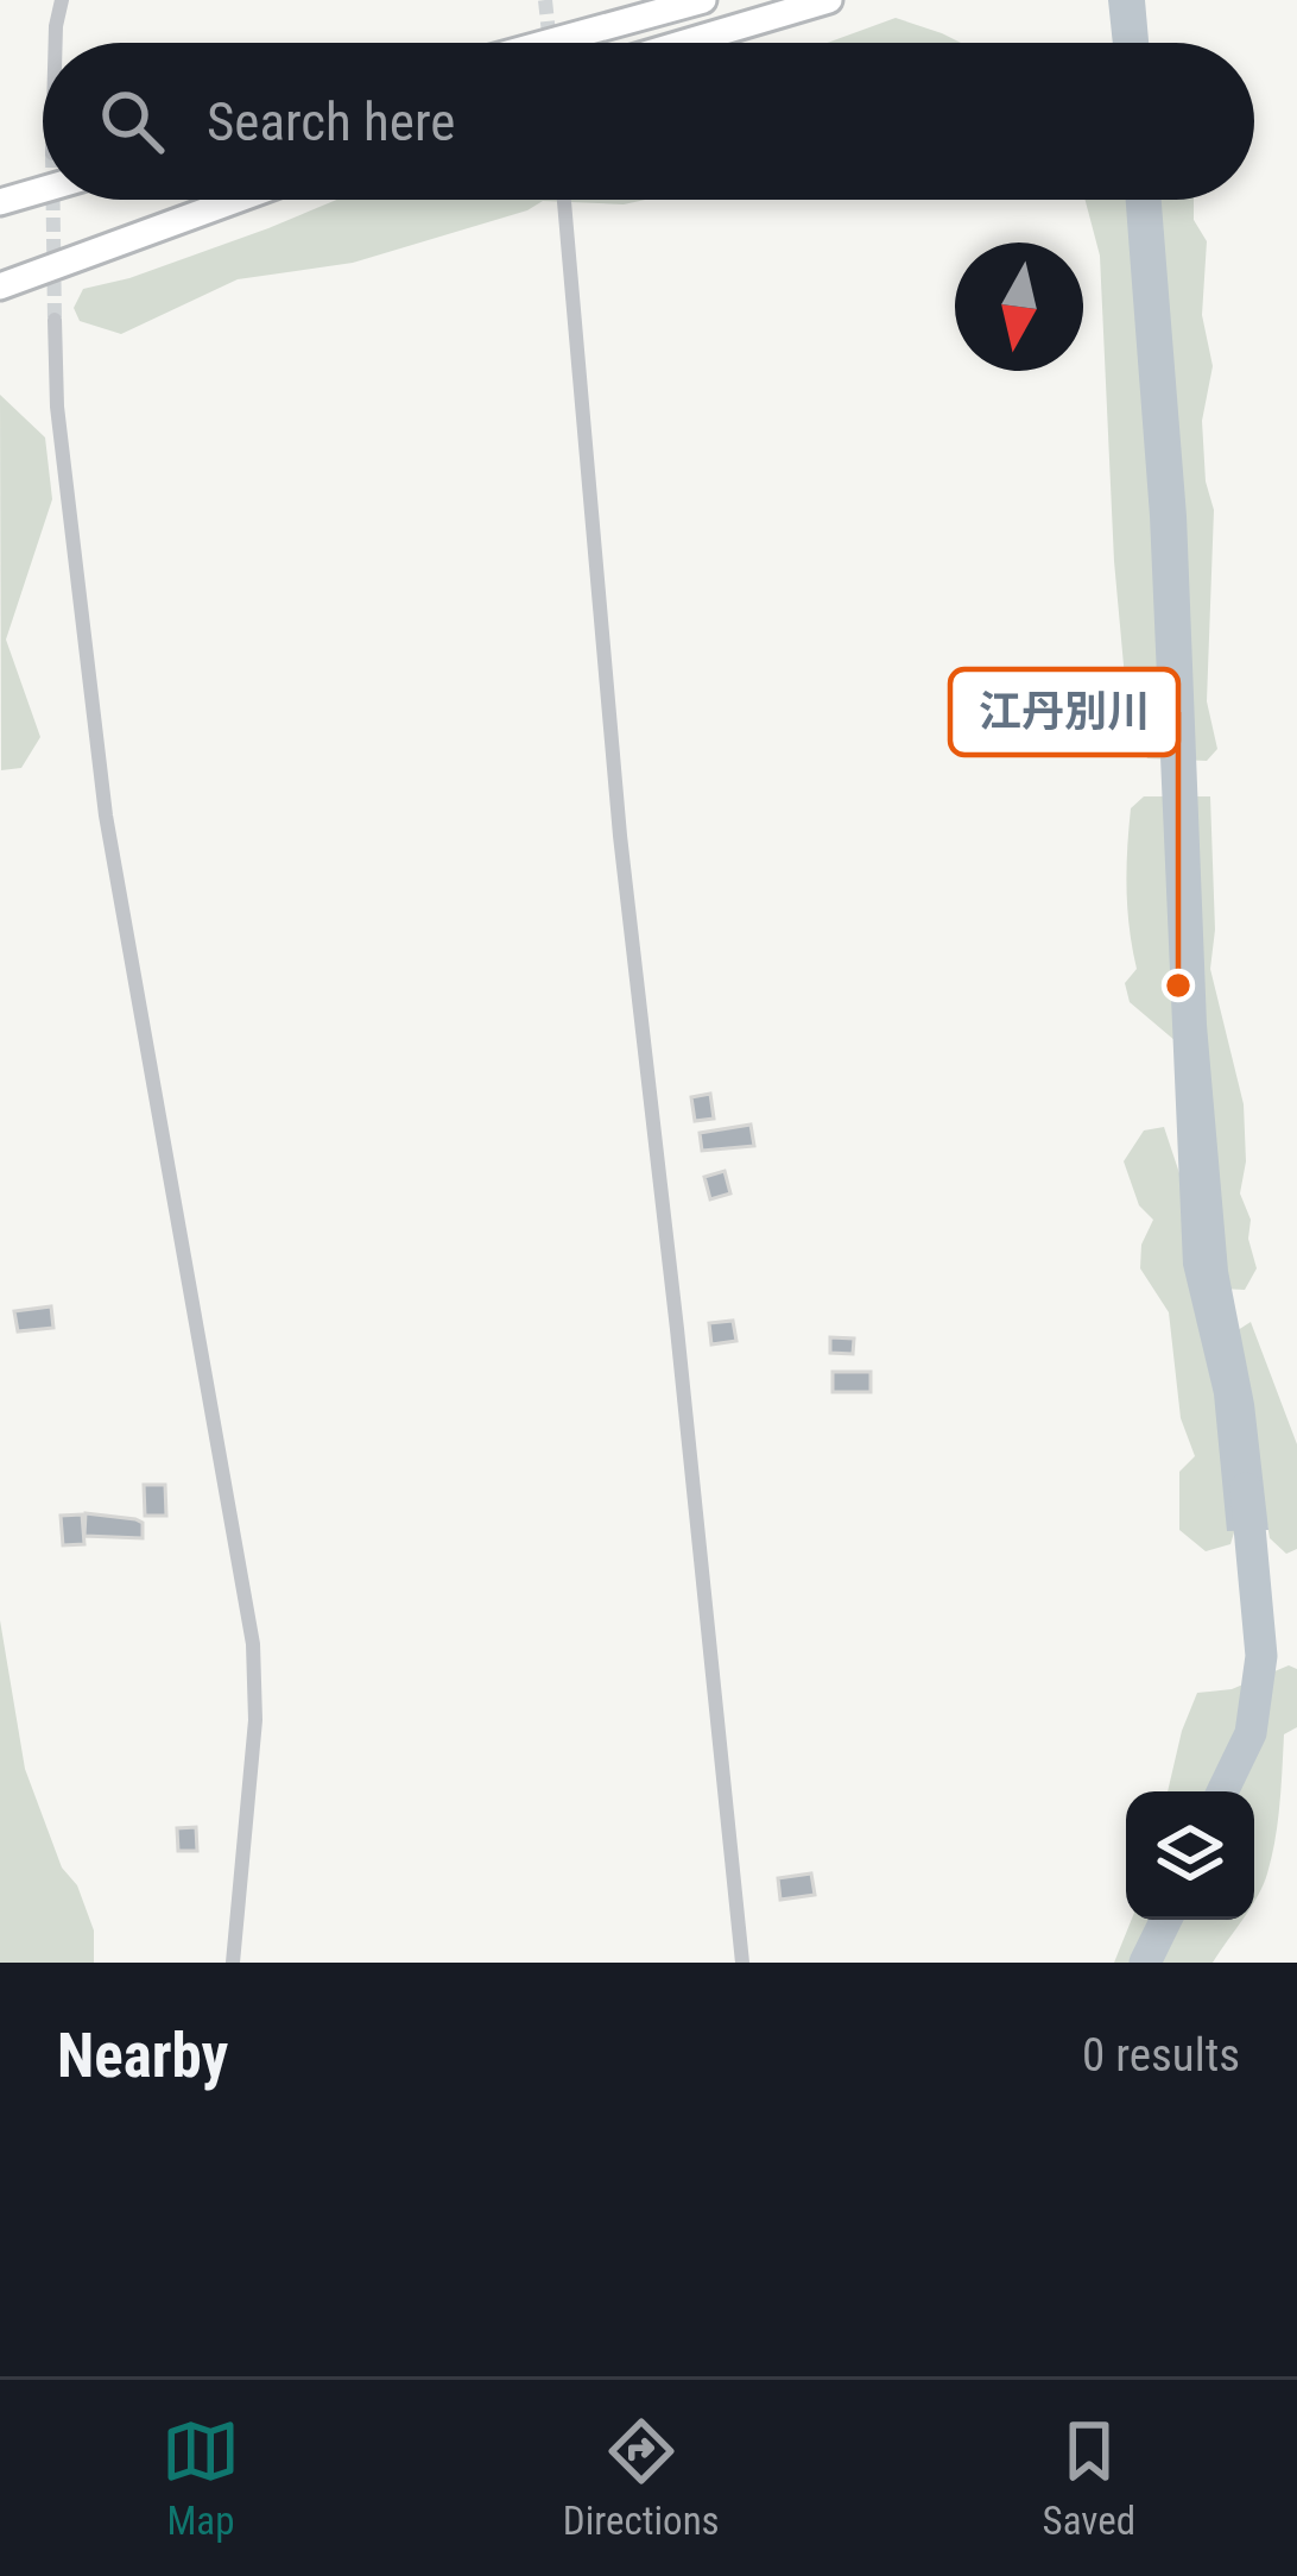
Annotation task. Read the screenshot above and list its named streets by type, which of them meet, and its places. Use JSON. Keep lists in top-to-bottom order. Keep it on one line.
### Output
{"places":["江丹別川"],"north":"bottom","page":{"search":"Search here","heading":["Nearby","0 results"],"nav":["Map","Directions","Saved"]}}
